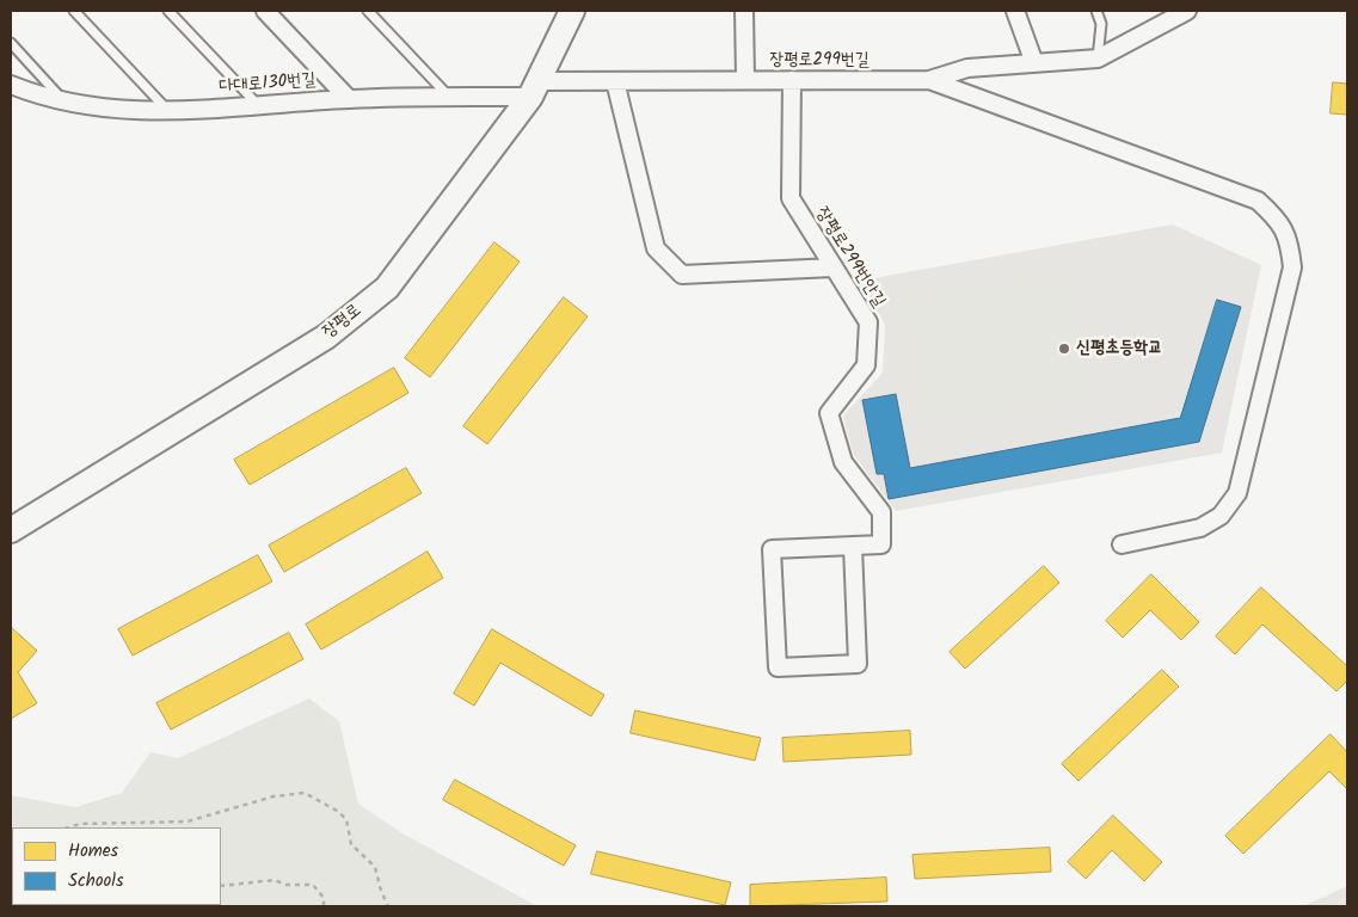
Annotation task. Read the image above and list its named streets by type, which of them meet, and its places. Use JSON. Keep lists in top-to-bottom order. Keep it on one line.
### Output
{"streets":{"main road":["장평로"],"street":["장평로299번길","다대로130번길","장평로299번안길"]},"crossings":[["장평로299번길","다대로130번길"],["장평로299번길","장평로299번안길"],["장평로299번길","장평로"],["다대로130번길","장평로"]],"places":["신평초등학교"],"legend":["Homes","Schools"]}
